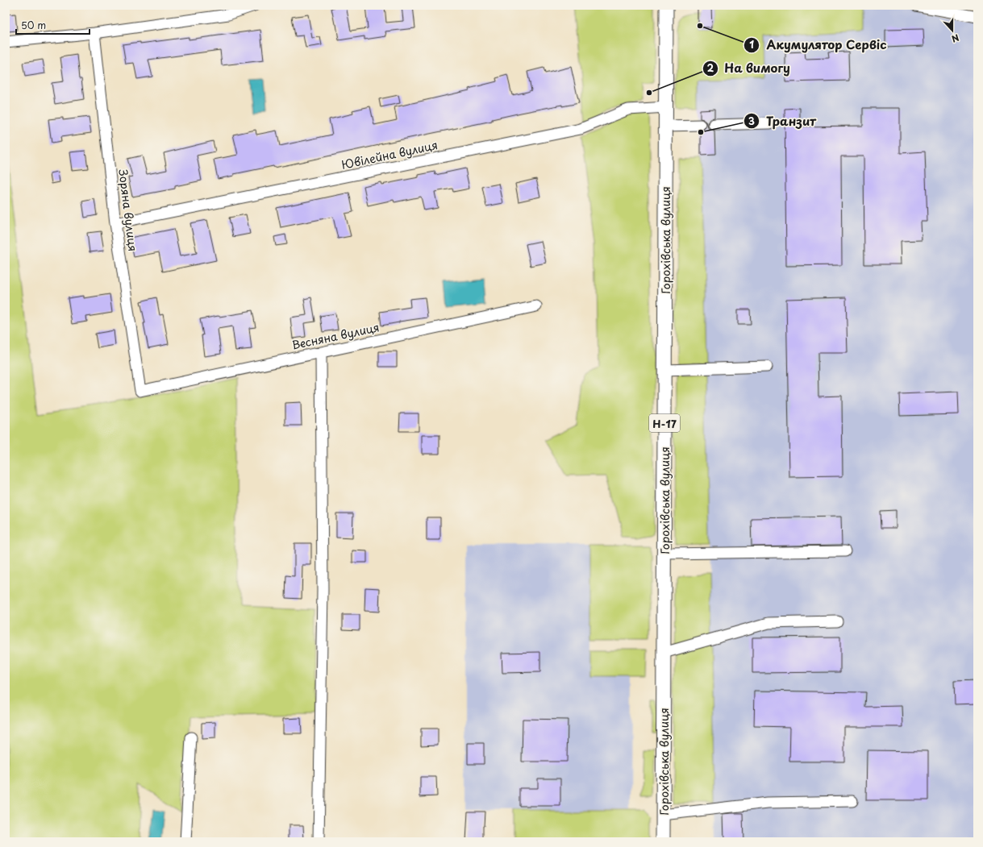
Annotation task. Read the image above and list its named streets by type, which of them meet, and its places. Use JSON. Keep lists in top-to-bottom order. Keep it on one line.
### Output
{"streets":{"main road":["Горохівська вулиця","Н-17"],"street":["Ювілейна вулиця","Зоряна вулиця","Весняна вулиця"]},"crossings":[["Ювілейна вулиця","Зоряна вулиця"],["Ювілейна вулиця","Горохівська вулиця"],["Зоряна вулиця","Весняна вулиця"]],"places":["Акумулятор Сервіс","На вимогу","Транзит"],"scale_bar":"50 m","north":"bottom"}
